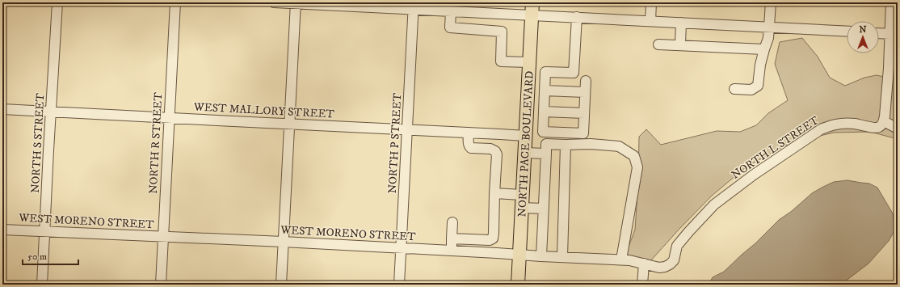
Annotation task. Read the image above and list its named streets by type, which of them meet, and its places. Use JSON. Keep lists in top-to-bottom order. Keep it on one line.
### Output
{"streets":{"main road":["NORTH PACE BOULEVARD"],"street":["WEST MALLORY STREET","NORTH S STREET","NORTH R STREET","NORTH P STREET","NORTH L STREET","WEST MORENO STREET"]},"crossings":[["WEST MALLORY STREET","NORTH S STREET"],["WEST MALLORY STREET","NORTH R STREET"],["WEST MALLORY STREET","NORTH P STREET"],["WEST MALLORY STREET","NORTH PACE BOULEVARD"],["NORTH S STREET","WEST MORENO STREET"],["NORTH R STREET","WEST MORENO STREET"],["NORTH P STREET","WEST MORENO STREET"],["NORTH PACE BOULEVARD","WEST MORENO STREET"],["NORTH L STREET","WEST MORENO STREET"]],"scale_bar":"50 m","north":"top"}
